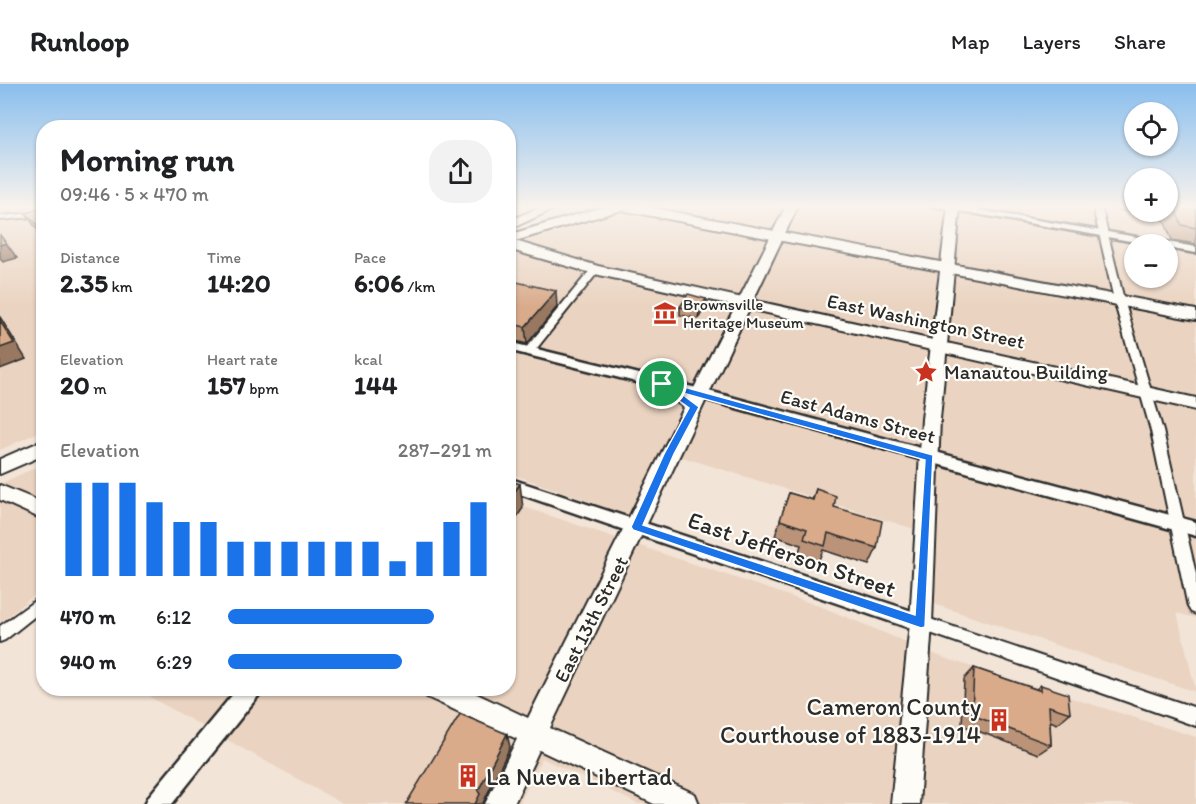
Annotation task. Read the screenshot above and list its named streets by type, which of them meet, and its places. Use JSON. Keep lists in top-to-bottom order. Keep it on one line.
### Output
{"streets":{"main road":["East Washington Street","East 13th Street"],"street":["East Adams Street","East Jefferson Street"]},"crossings":[["East Washington Street","East 13th Street"],["East Adams Street","East 13th Street"],["East Jefferson Street","East 13th Street"]],"places":{"museum":["Brownsville Heritage Museum"],"place":["Manautou Building"],"building":["Cameron County Courthouse of 1883-1914","La Nueva Libertad"]},"page":{"header":"Runloop","nav":["Map","Layers","Share"],"map_buttons":["+","−"],"heading":["Morning run","09:46 · 5 × 470 m"],"stats":[["Distance","2.35 km"],["Time","14:20"],["Pace","6:06 /km"],["Elevation","20 m"],["Heart rate","157 bpm"],["kcal","144"]],"chart":["Elevation","287–291 m"],"list":[{"name":"470 m","note":"6:12"},{"name":"940 m","note":"6:29"}]}}
